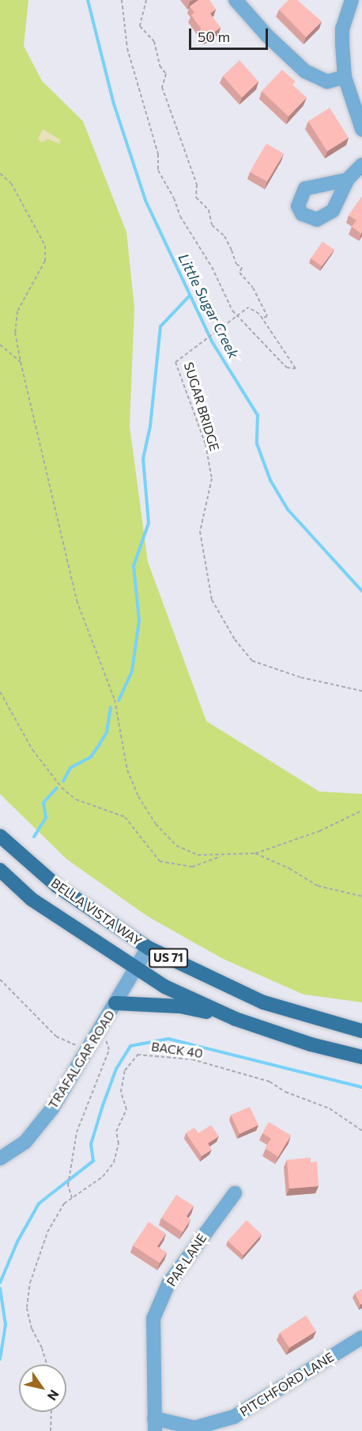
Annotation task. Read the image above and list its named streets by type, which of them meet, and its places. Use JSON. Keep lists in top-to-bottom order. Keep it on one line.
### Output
{"streets":{"main road":["BELLA VISTA WAY","US 71"],"street":["TRAFALGAR ROAD","PAR LANE","PITCHFORD LANE"],"path":["SUGAR BRIDGE","BACK 40"]},"crossings":[["BELLA VISTA WAY","TRAFALGAR ROAD"],["PAR LANE","PITCHFORD LANE"]],"water":["Little Sugar Creek"],"scale_bar":"50 m","north":"bottom right"}
